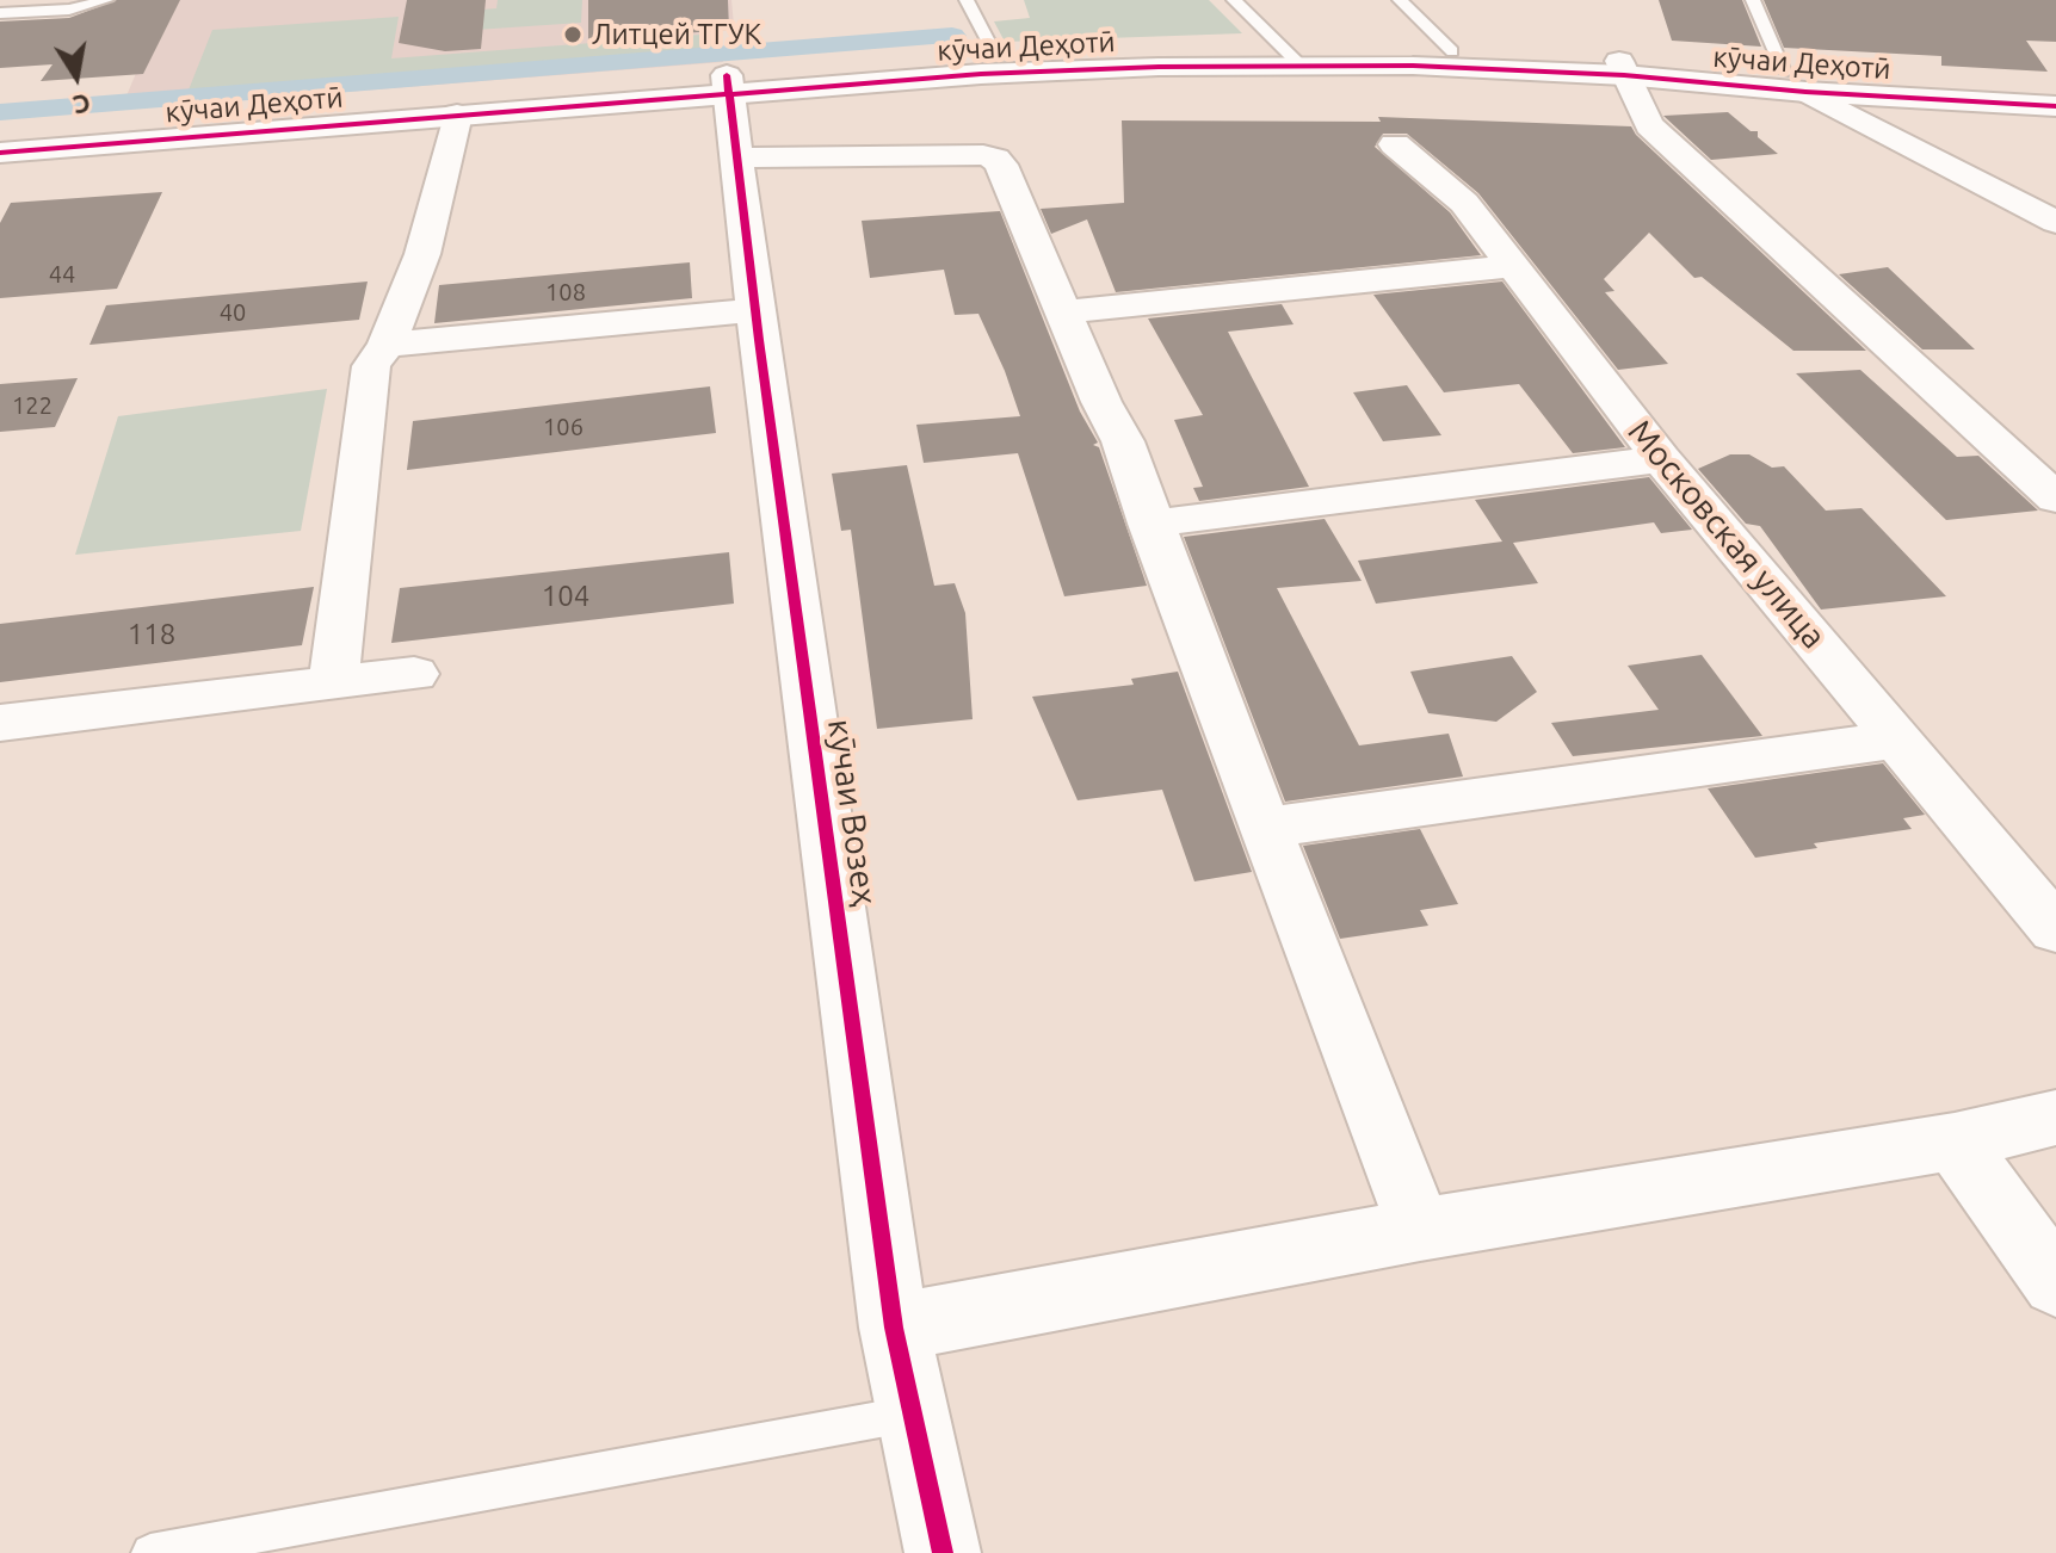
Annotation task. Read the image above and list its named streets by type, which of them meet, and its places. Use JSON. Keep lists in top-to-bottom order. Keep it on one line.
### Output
{"streets":{"street":["кӯчаи Деҳотӣ","Московская улица","кӯчаи Возеҳ"]},"crossings":[["кӯчаи Деҳотӣ","кӯчаи Возеҳ"]],"places":["Литцей ТГУК"],"house_numbers":["44","108","40","122","106","104","118"],"north":"bottom"}
